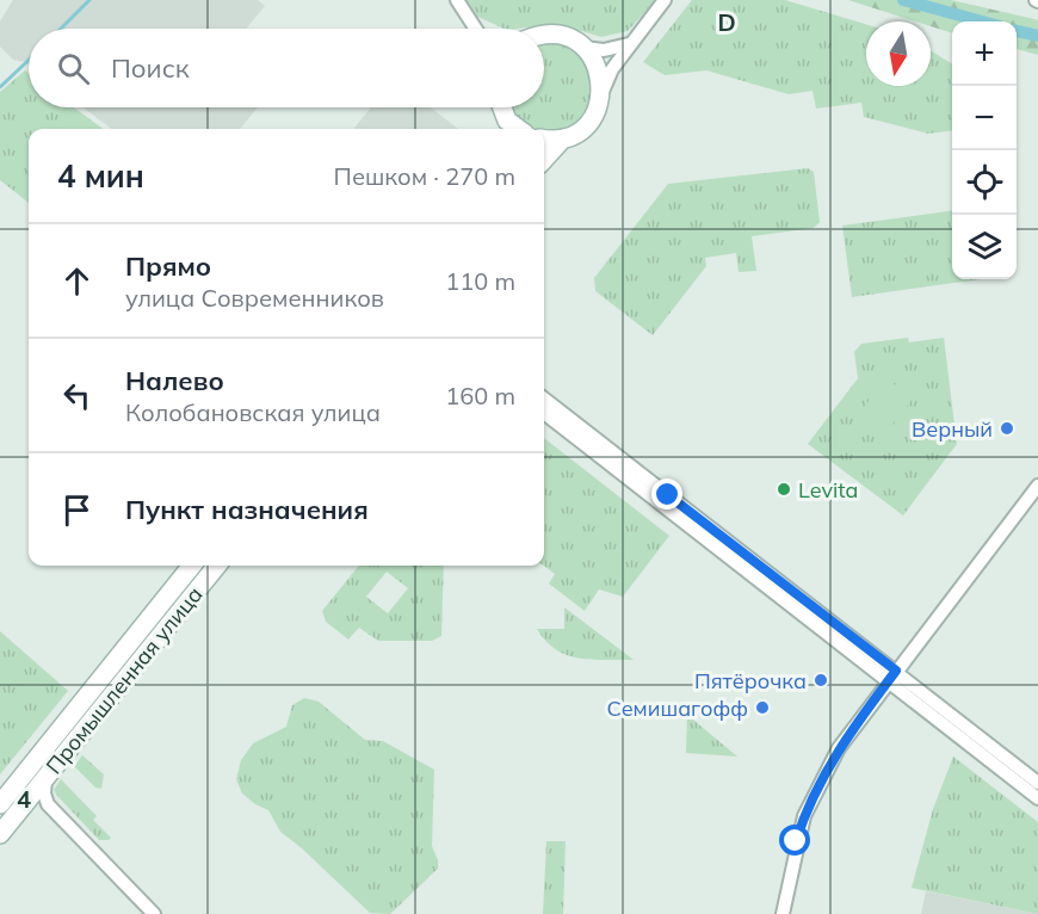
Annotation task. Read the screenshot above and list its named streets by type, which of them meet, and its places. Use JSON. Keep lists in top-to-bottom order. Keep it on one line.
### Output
{"streets":{"street":["Промышленная улица"]},"places":["Верный","Levita","Пятёрочка","Семишагофф"],"north":"bottom","page":{"map_buttons":["+","−"],"search":"Поиск","heading":["4 мин","Пешком · 270 m"],"list":[["Прямо","улица Современников","110 m"],["Налево","Колобановская улица","160 m"],"Пункт назначения"]},"grid":{"columns":["D"],"rows":["4"]}}
